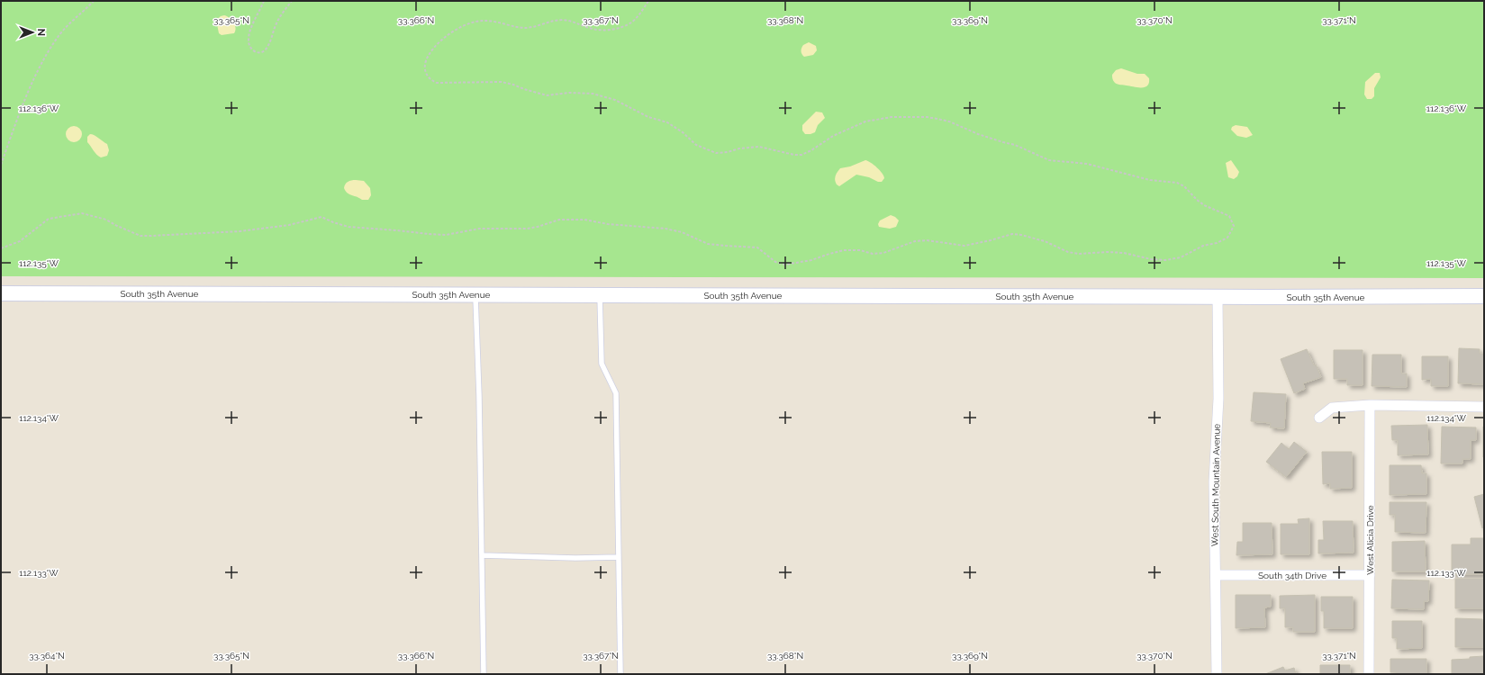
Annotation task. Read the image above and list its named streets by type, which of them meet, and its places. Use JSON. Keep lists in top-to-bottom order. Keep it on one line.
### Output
{"streets":{"main road":["South 35th Avenue"],"street":["West South Mountain Avenue","West Alicia Drive","South 34th Drive"]},"crossings":[["South 35th Avenue","West South Mountain Avenue"],["West South Mountain Avenue","South 34th Drive"],["West Alicia Drive","South 34th Drive"]],"north":"right","coordinates":["33.365°N","33.366°N","33.367°N","33.368°N","33.369°N","33.370°N","33.371°N","112.136°W","112.135°W","112.134°W","112.133°W","33.364°N"]}
